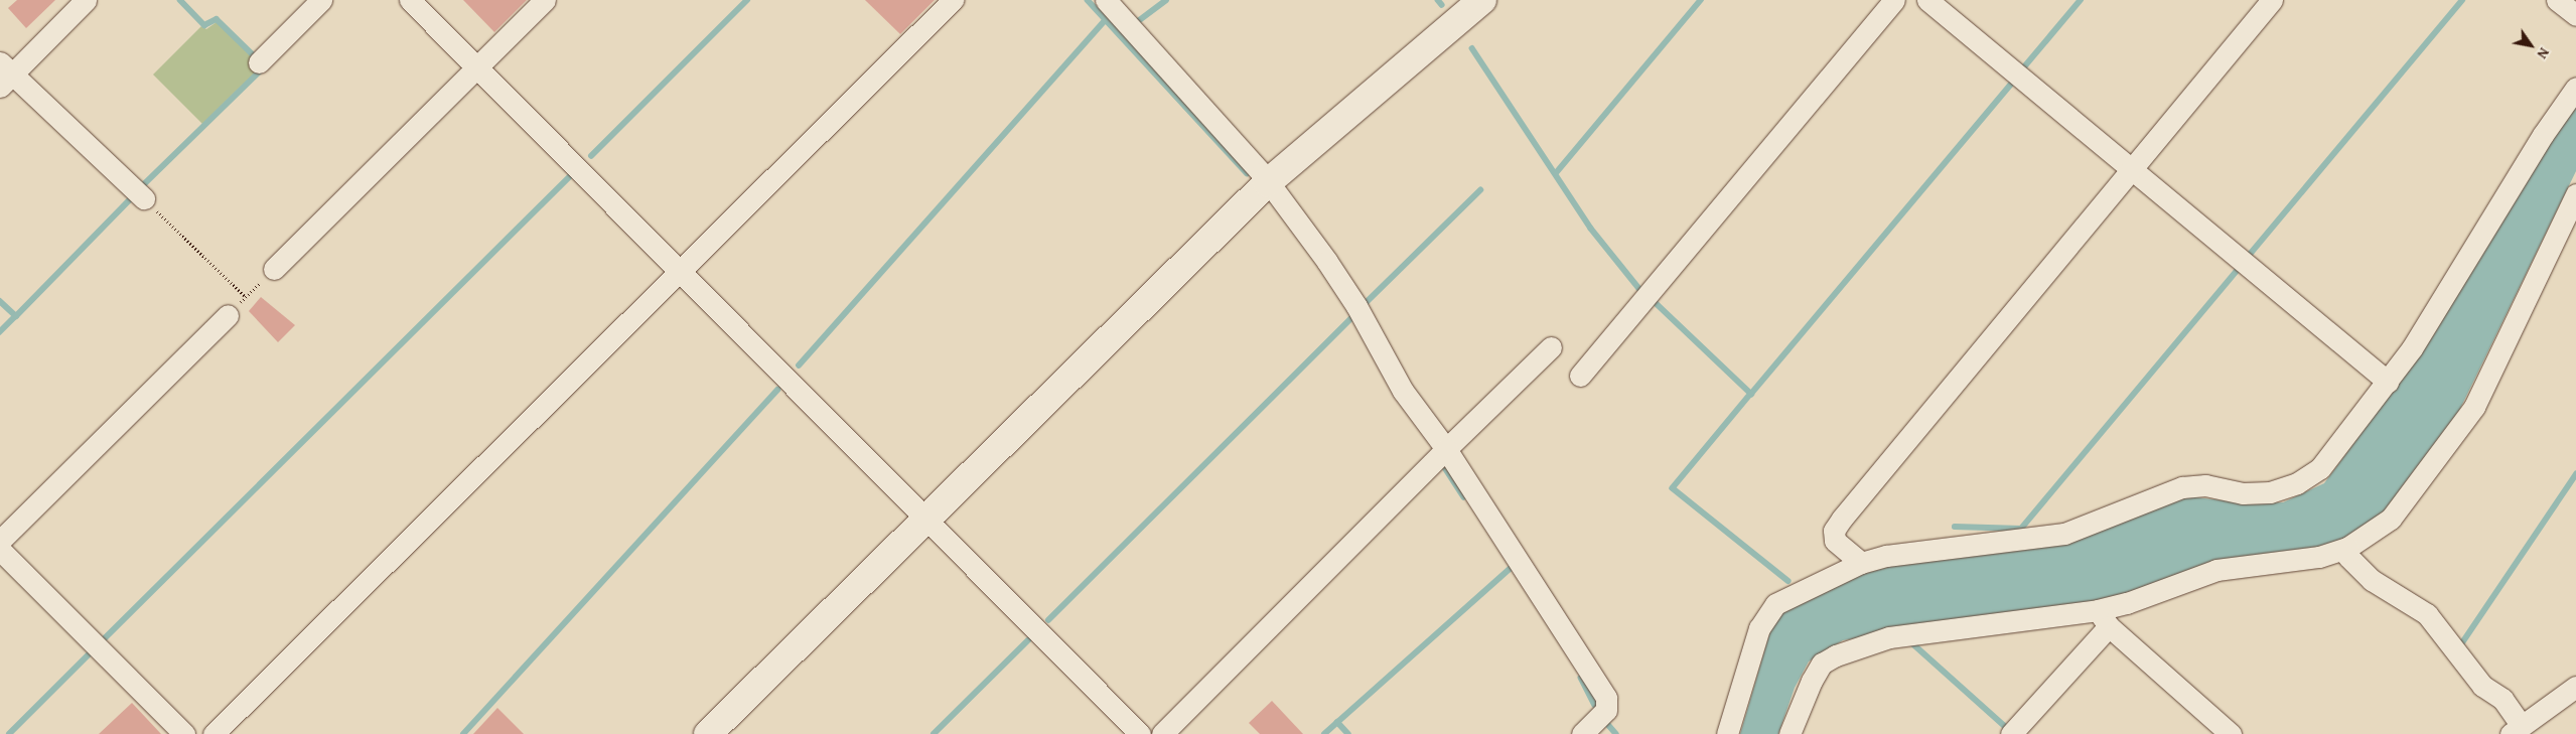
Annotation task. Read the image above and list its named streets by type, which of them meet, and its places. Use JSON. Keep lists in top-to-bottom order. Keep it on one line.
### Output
{"north":"bottom right"}
